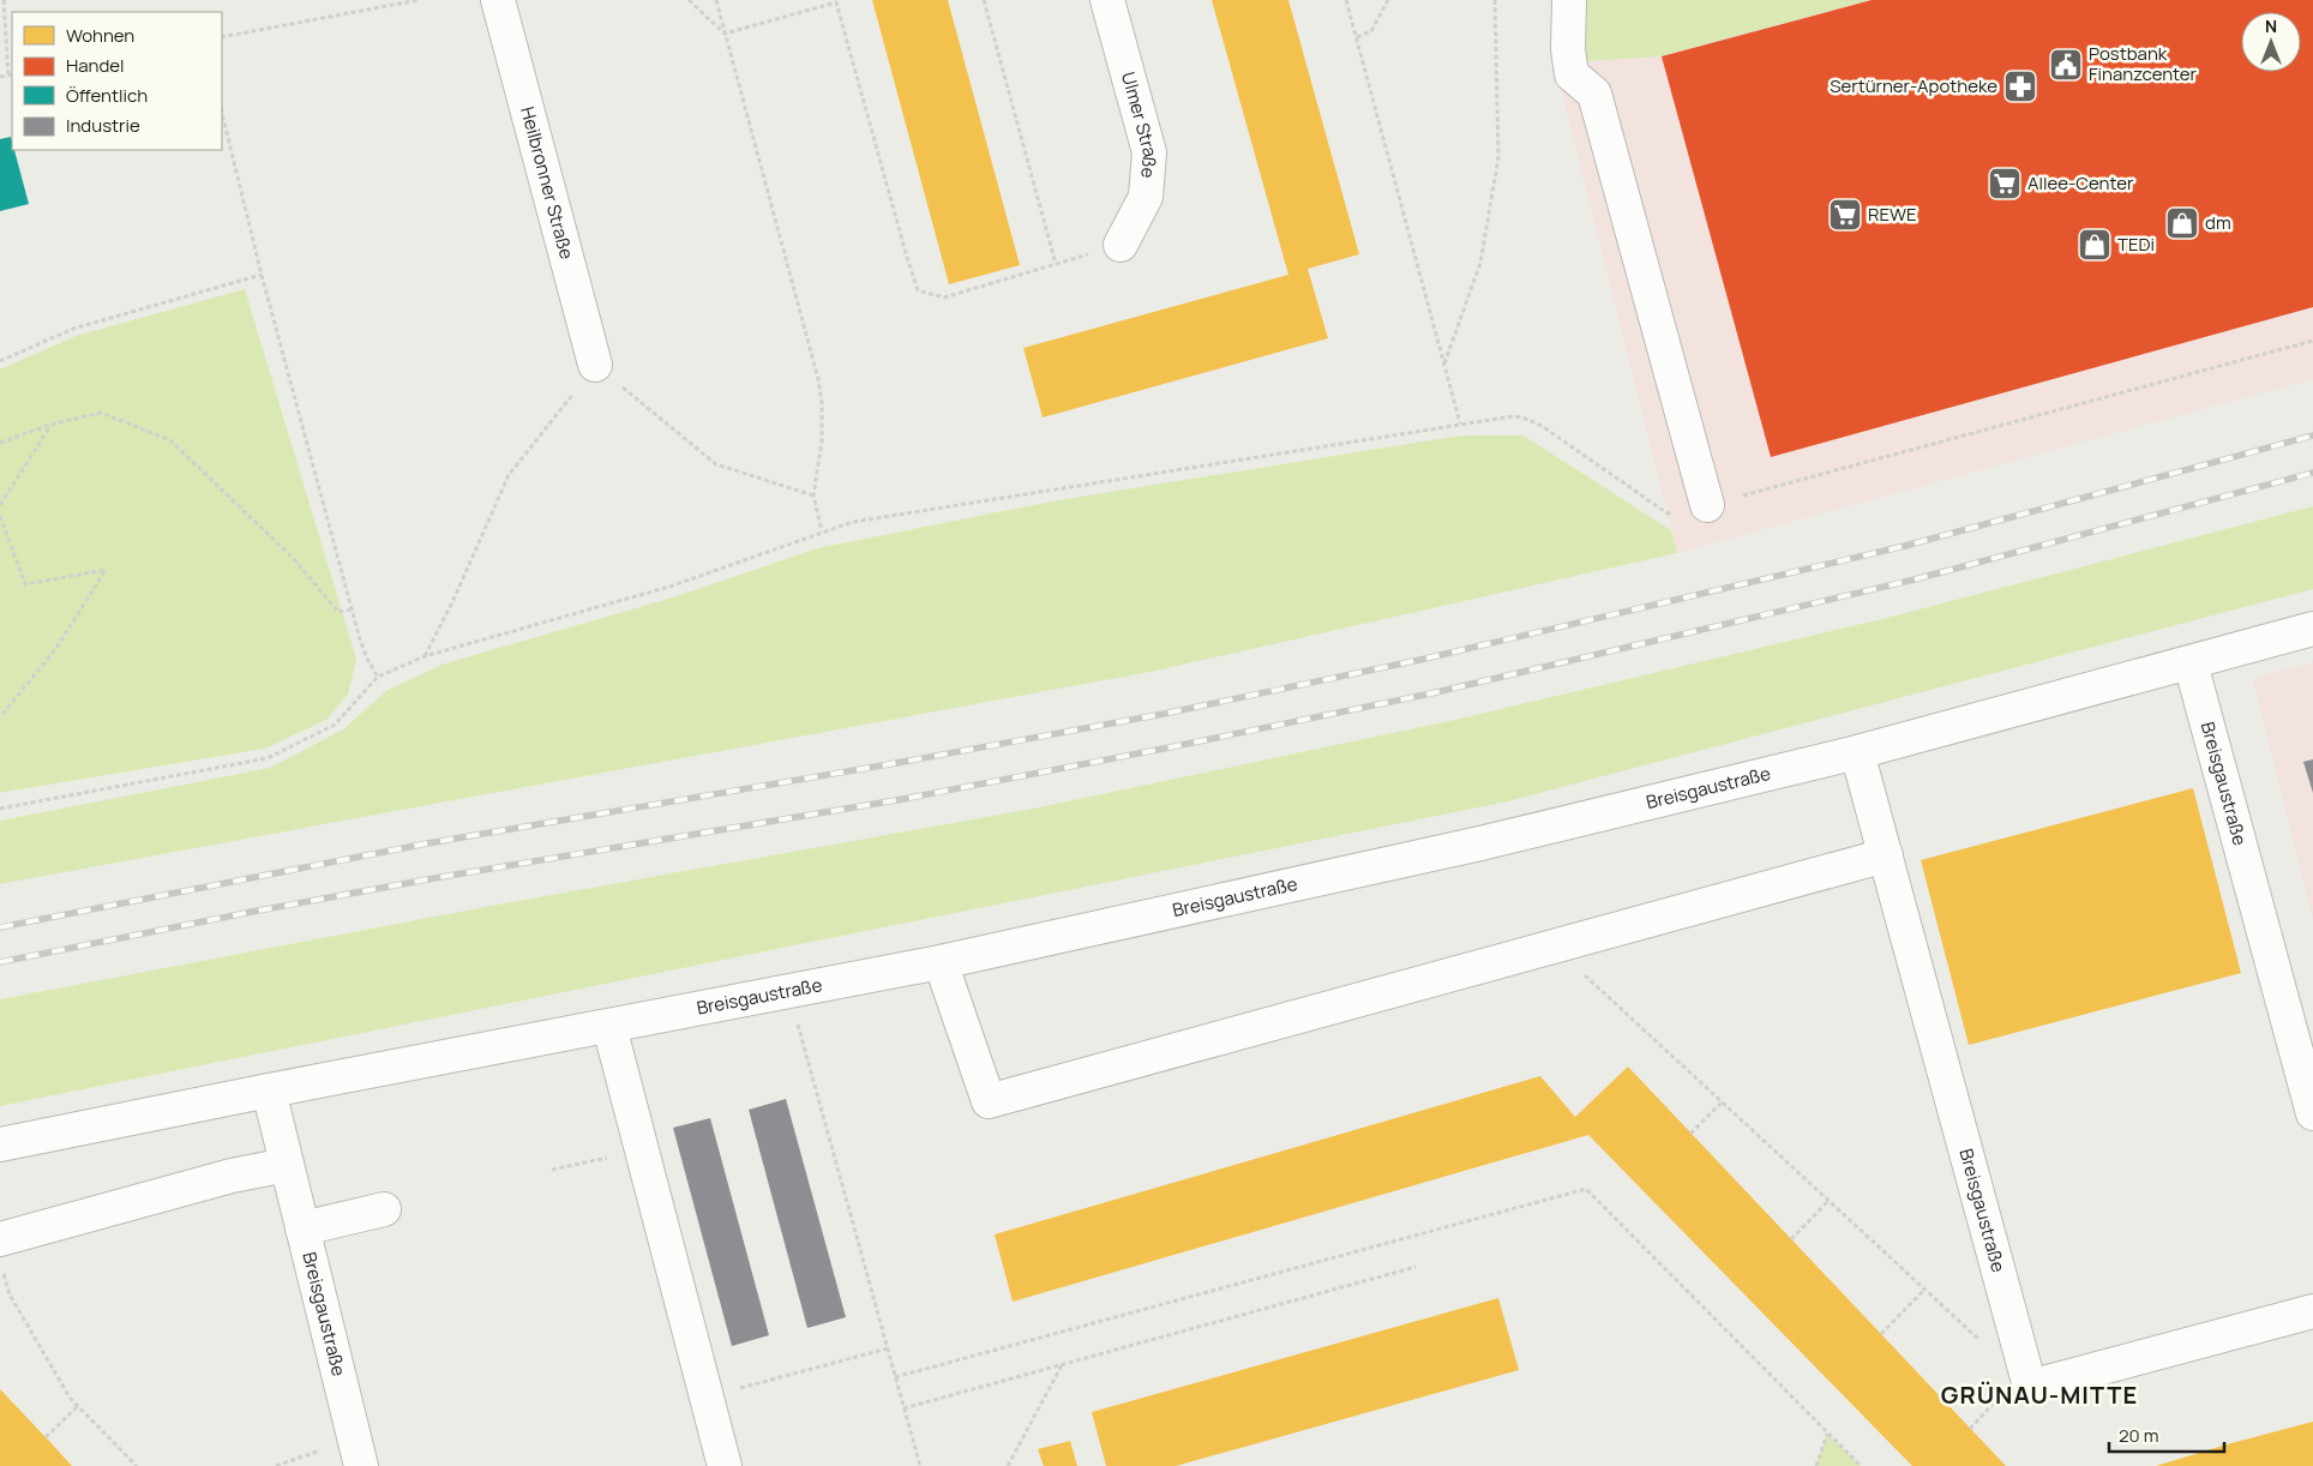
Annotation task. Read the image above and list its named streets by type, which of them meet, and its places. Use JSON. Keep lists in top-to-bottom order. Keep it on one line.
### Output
{"streets":{"street":["Ulmer Straße","Heilbronner Straße","Breisgaustraße"]},"districts":["GRÜNAU-MITTE"],"places":{"public building":["Postbank Finanzcenter"],"pharmacy":["Sertürner-Apotheke"],"supermarket":["Allee-Center","REWE"],"shop":["dm","TEDi"]},"legend":["Wohnen","Handel","Öffentlich","Industrie"],"scale_bar":"20 m","north":"top"}
